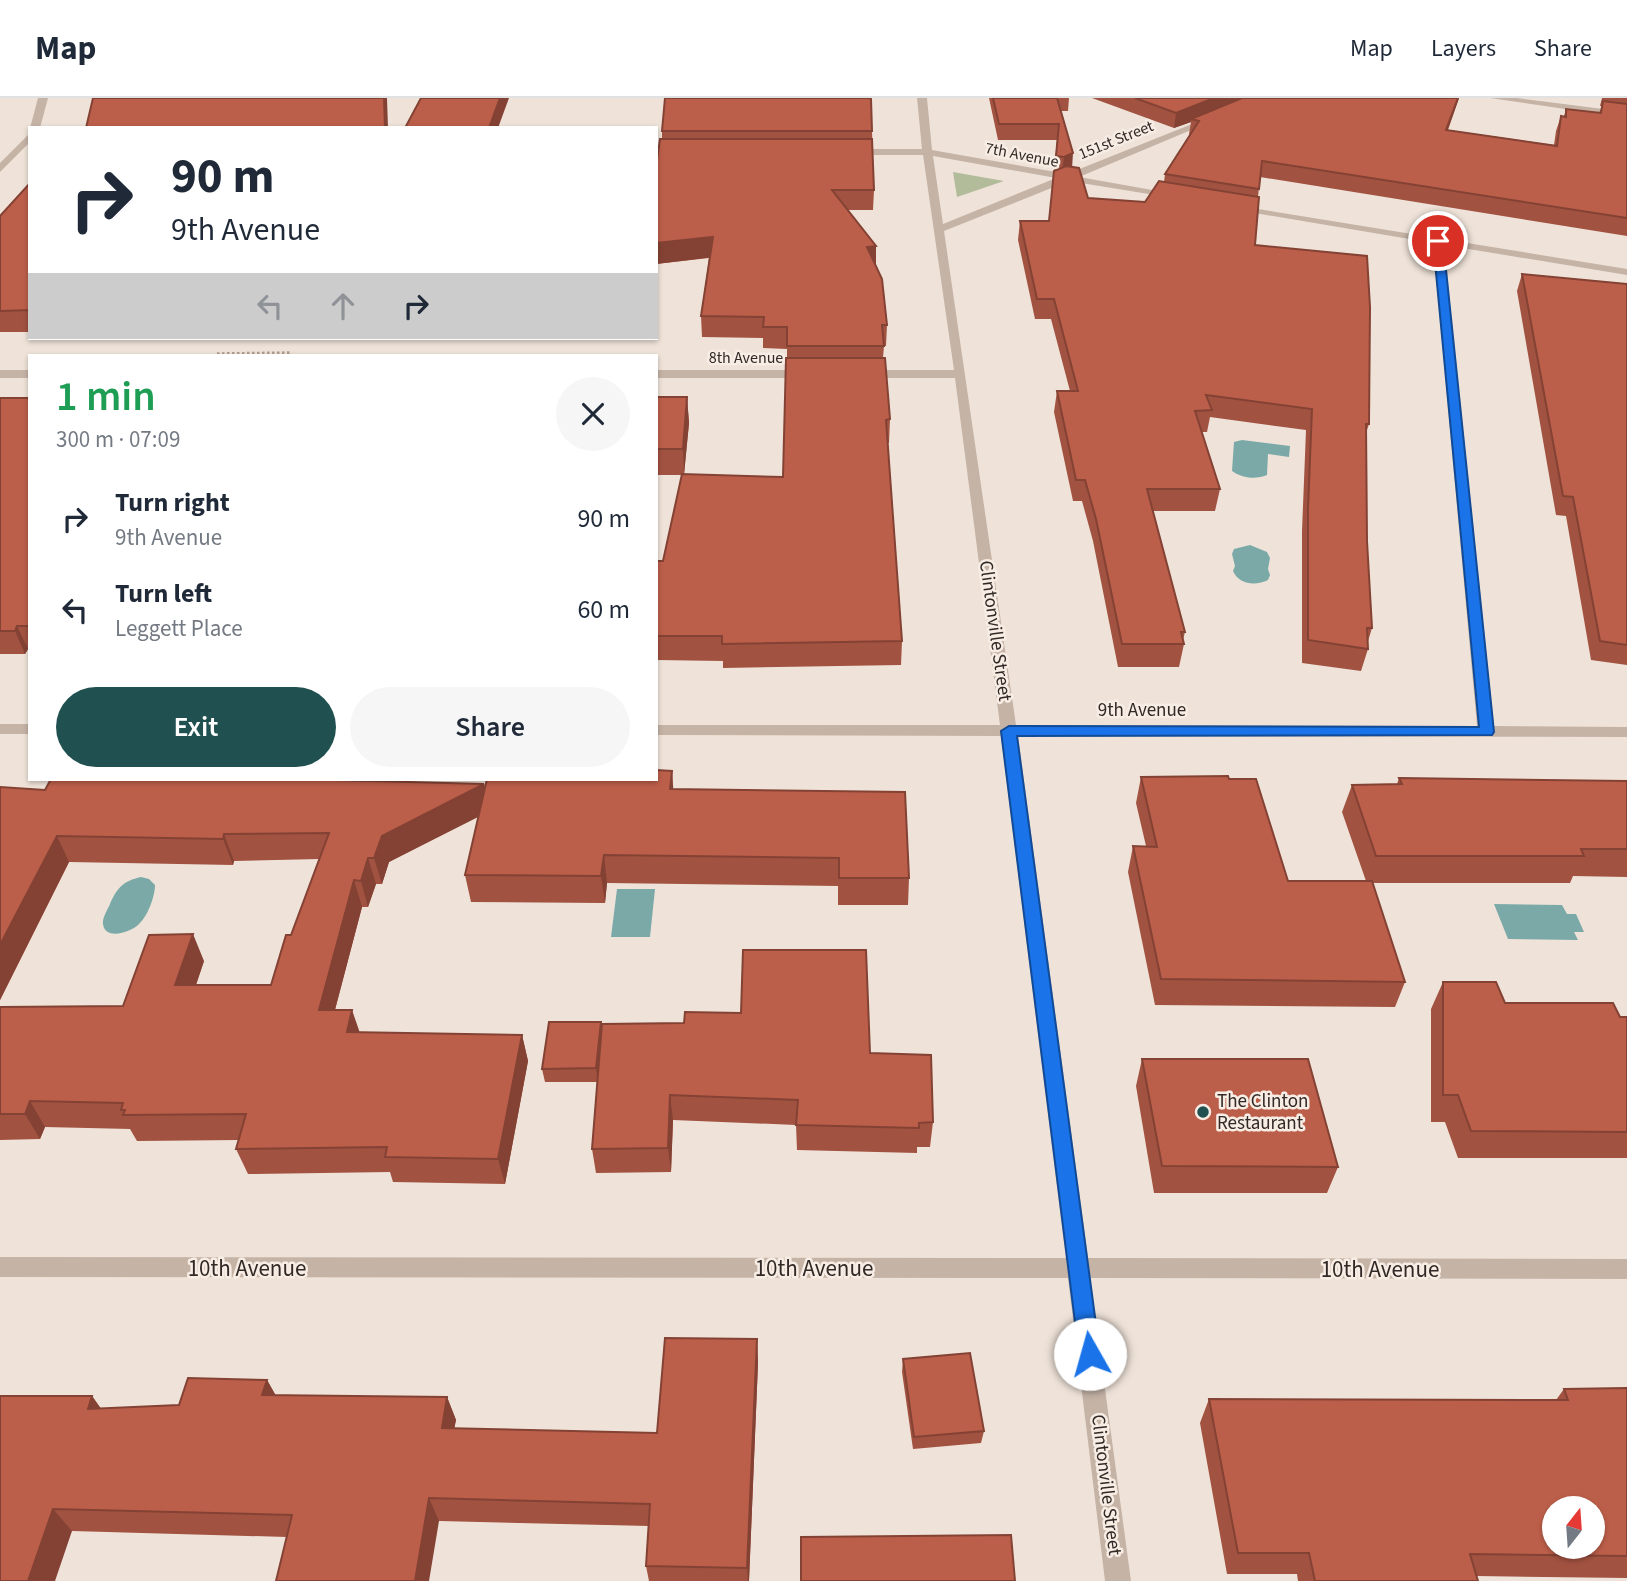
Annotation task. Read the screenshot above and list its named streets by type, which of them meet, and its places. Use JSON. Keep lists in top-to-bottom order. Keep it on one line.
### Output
{"streets":{"street":["151st Street","7th Avenue","8th Avenue","Clintonville Street","9th Avenue","10th Avenue"]},"crossings":[["151st Street","7th Avenue"],["151st Street","Clintonville Street"],["7th Avenue","Clintonville Street"],["Clintonville Street","9th Avenue"],["Clintonville Street","10th Avenue"]],"places":["The Clinton Restaurant"],"north":"top","page":{"header":"Map","nav":["Map","Layers","Share"],"turn":["90 m","9th Avenue"],"heading":["1 min","300 m · 07:09"],"list":[{"name":"Turn right","note":"9th Avenue","value":"90 m"},{"name":"Turn left","note":"Leggett Place","value":"60 m"}],"buttons":["Exit","Share"]}}
